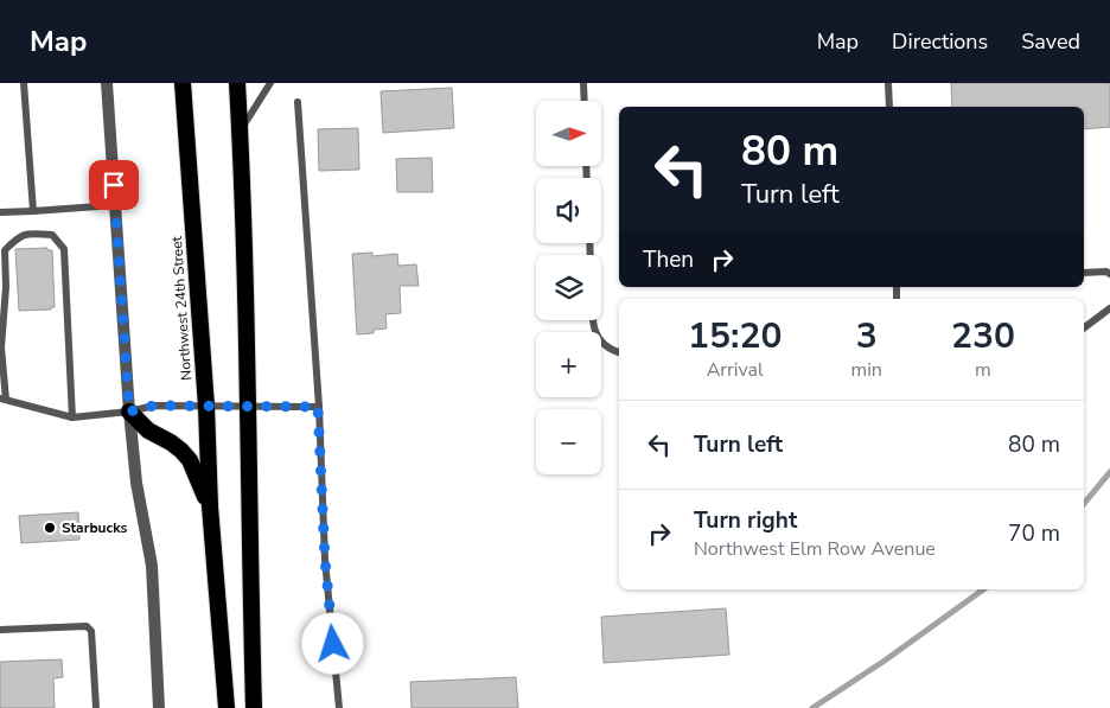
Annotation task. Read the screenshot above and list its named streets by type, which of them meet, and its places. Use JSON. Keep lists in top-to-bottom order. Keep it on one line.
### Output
{"streets":{"highway":["Northwest 24th Street"]},"places":["Starbucks"],"north":"right","page":{"header":"Map","nav":["Map","Directions","Saved"],"map_buttons":["+","−"],"turn":["80 m","Turn left"],"then":"Then","eta":["15:20","Arrival","3","min","230","m"],"list":[{"name":"Turn left","value":"80 m"},{"name":"Turn right","note":"Northwest Elm Row Avenue","value":"70 m"}]}}
